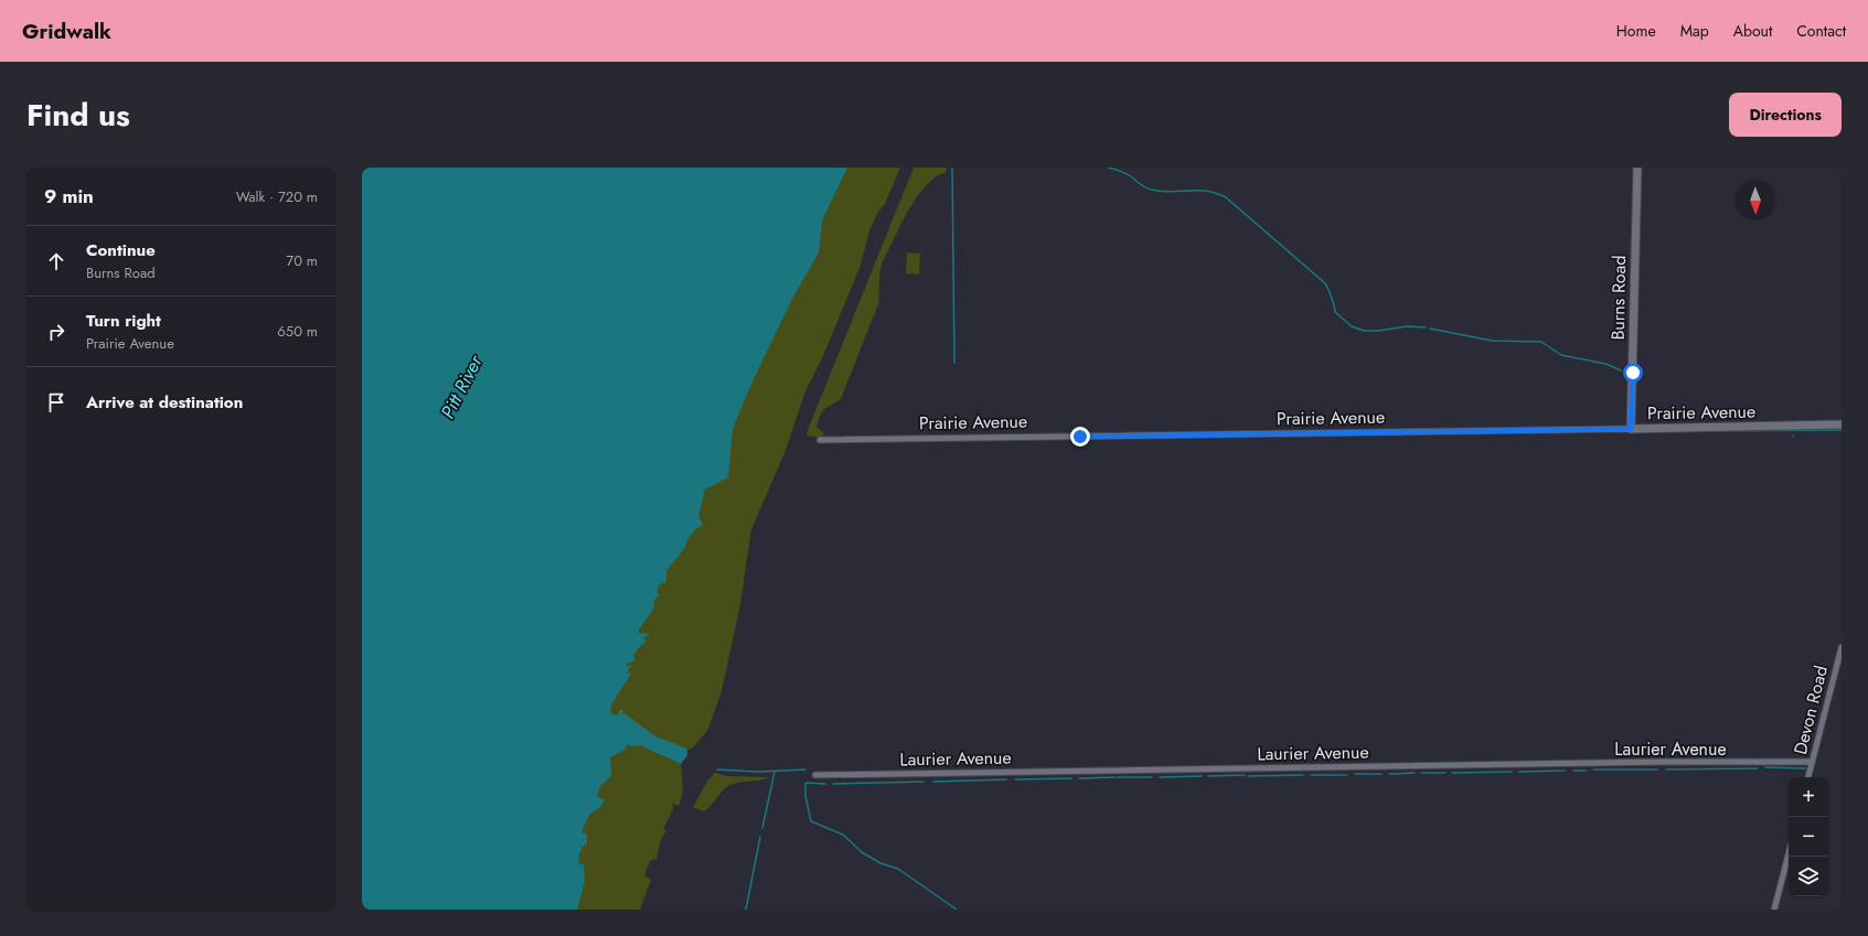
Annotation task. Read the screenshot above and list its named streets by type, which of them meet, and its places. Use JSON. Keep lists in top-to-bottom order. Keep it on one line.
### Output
{"streets":{"street":["Burns Road","Prairie Avenue","Devon Road","Laurier Avenue"]},"crossings":[["Burns Road","Prairie Avenue"],["Devon Road","Laurier Avenue"]],"water":["Pitt River"],"north":"bottom","page":{"header":"Gridwalk","nav":["Home","Map","About","Contact"],"title":"Find us","buttons":"Directions","heading":["9 min","Walk · 720 m"],"list":[["Continue","Burns Road","70 m"],["Turn right","Prairie Avenue","650 m"],"Arrive at destination"],"map_buttons":["+","−"]}}
